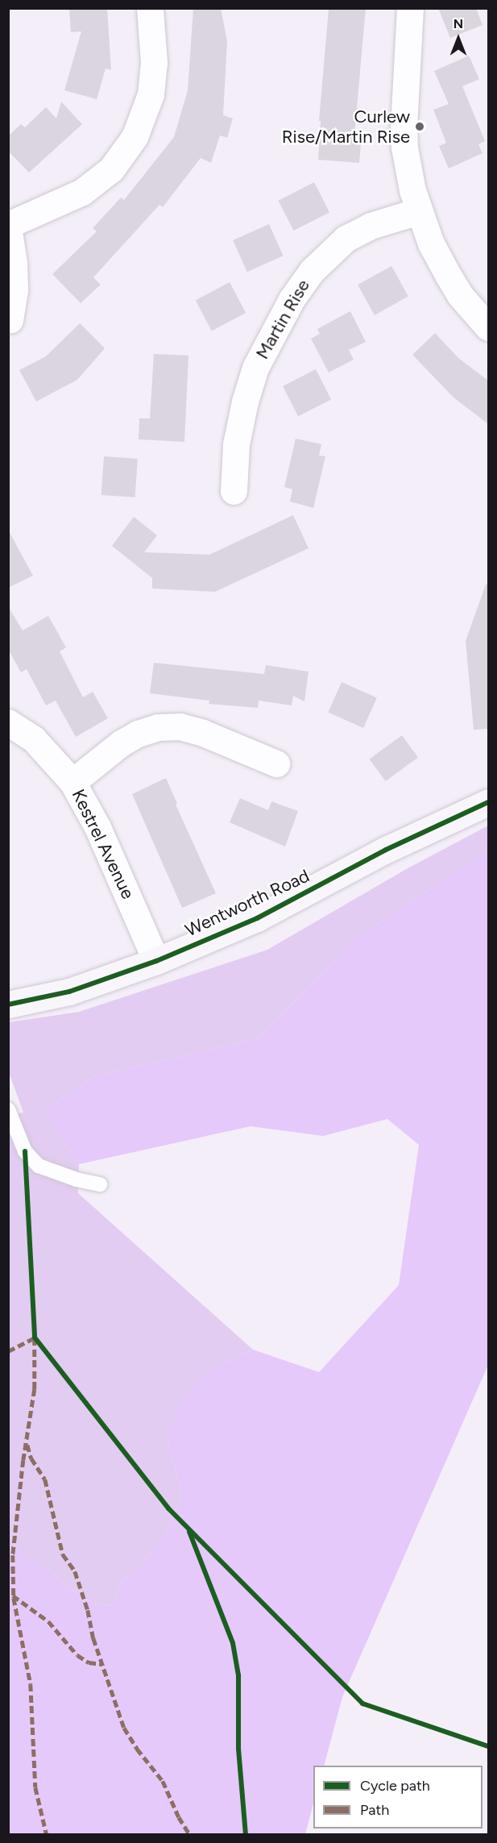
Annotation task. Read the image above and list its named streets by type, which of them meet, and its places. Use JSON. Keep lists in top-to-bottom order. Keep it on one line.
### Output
{"streets":{"street":["Martin Rise","Kestrel Avenue","Wentworth Road"]},"crossings":[["Kestrel Avenue","Wentworth Road"]],"places":["Curlew Rise/Martin Rise"],"legend":["Cycle path","Path"],"north":"top"}
